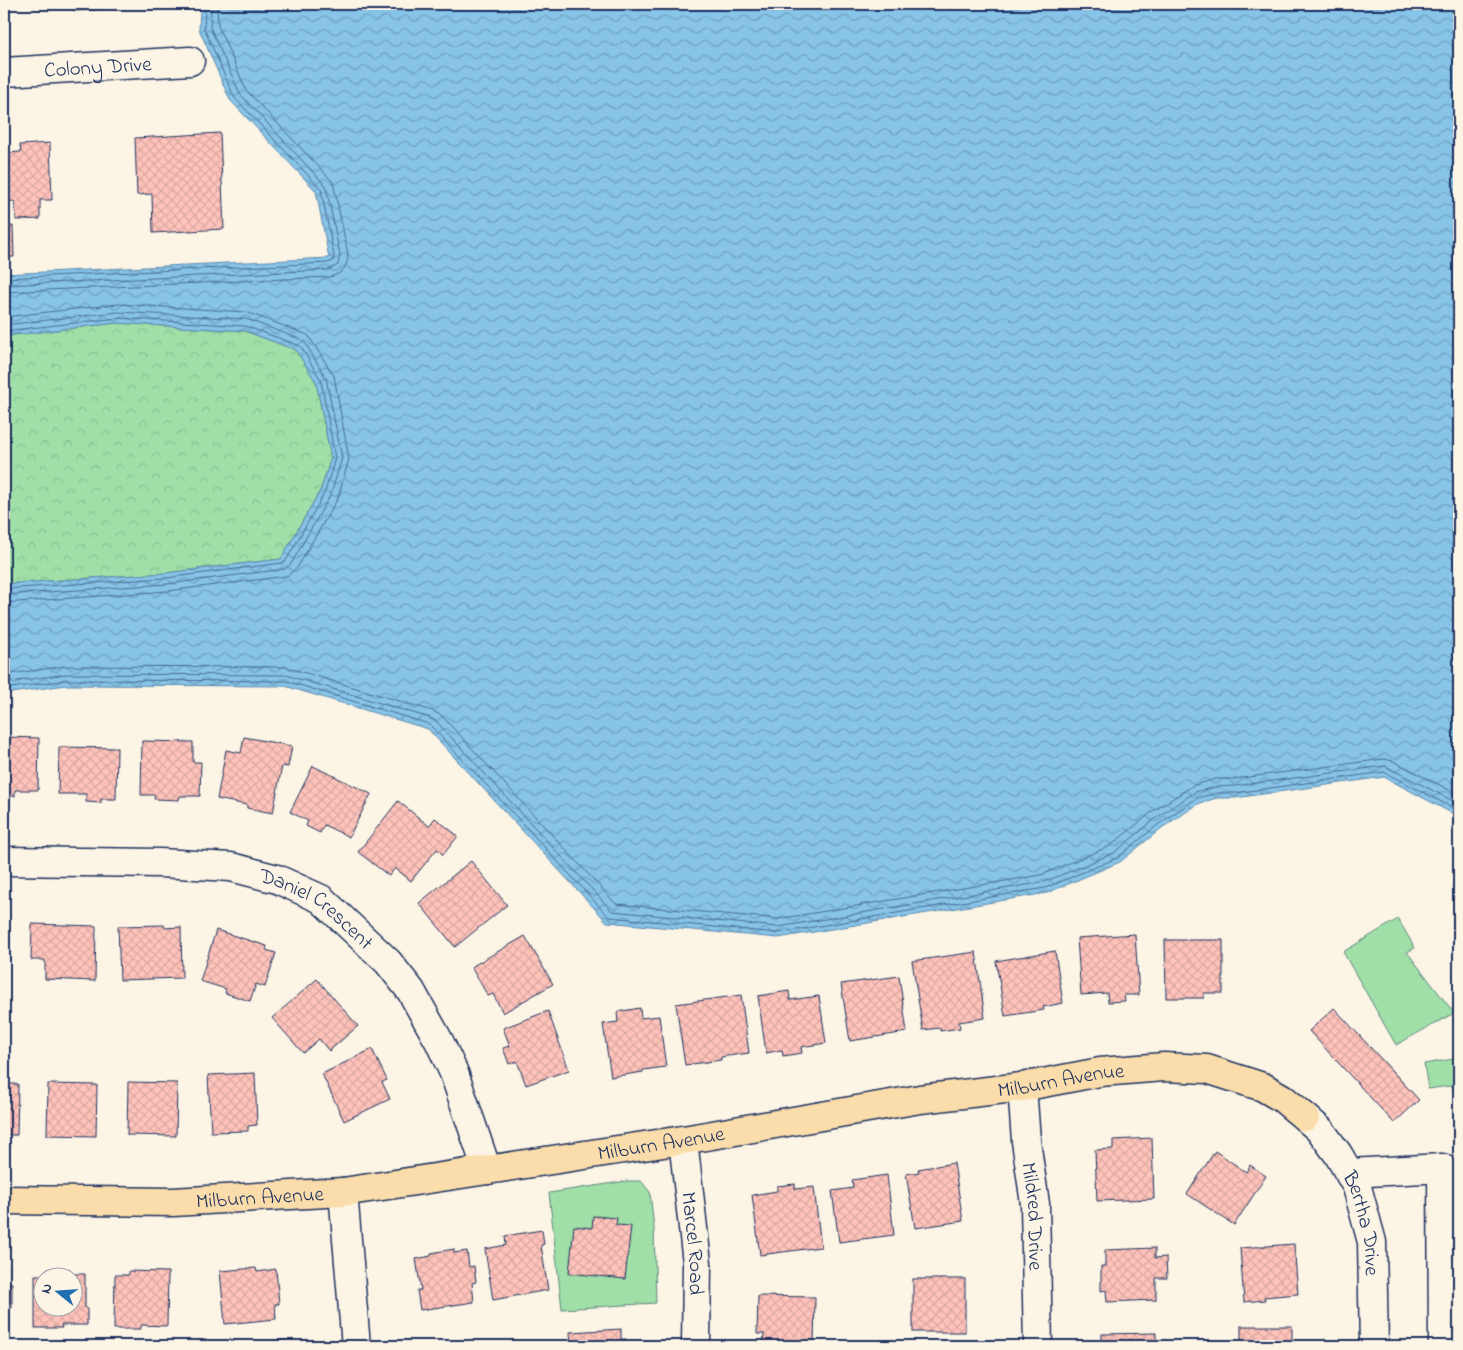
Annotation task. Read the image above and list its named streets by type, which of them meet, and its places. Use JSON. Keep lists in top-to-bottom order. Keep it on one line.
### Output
{"streets":{"main road":["Milburn Avenue"],"street":["Colony Drive","Daniel Crescent","Mildred Drive","Bertha Drive","Marcel Road"]},"crossings":[["Daniel Crescent","Milburn Avenue"],["Milburn Avenue","Mildred Drive"],["Milburn Avenue","Bertha Drive"],["Milburn Avenue","Marcel Road"]],"north":"left"}
